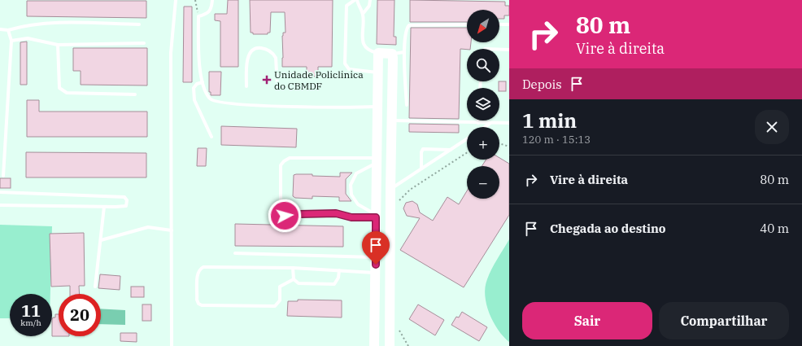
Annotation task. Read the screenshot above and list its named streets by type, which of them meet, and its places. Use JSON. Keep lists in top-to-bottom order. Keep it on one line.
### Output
{"places":{"health":["Unidade Policlinica do CBMDF"]},"north":"bottom left","page":{"turn":["80 m","Vire à direita"],"map_buttons":["+","−"],"then":"Depois","heading":["1 min","120 m · 15:13"],"list":[{"name":"Vire à direita","value":"80 m"},{"name":"Chegada ao destino","value":"40 m"}],"speed":"11 km/h","limit":"20","buttons":["Sair","Compartilhar"]}}
